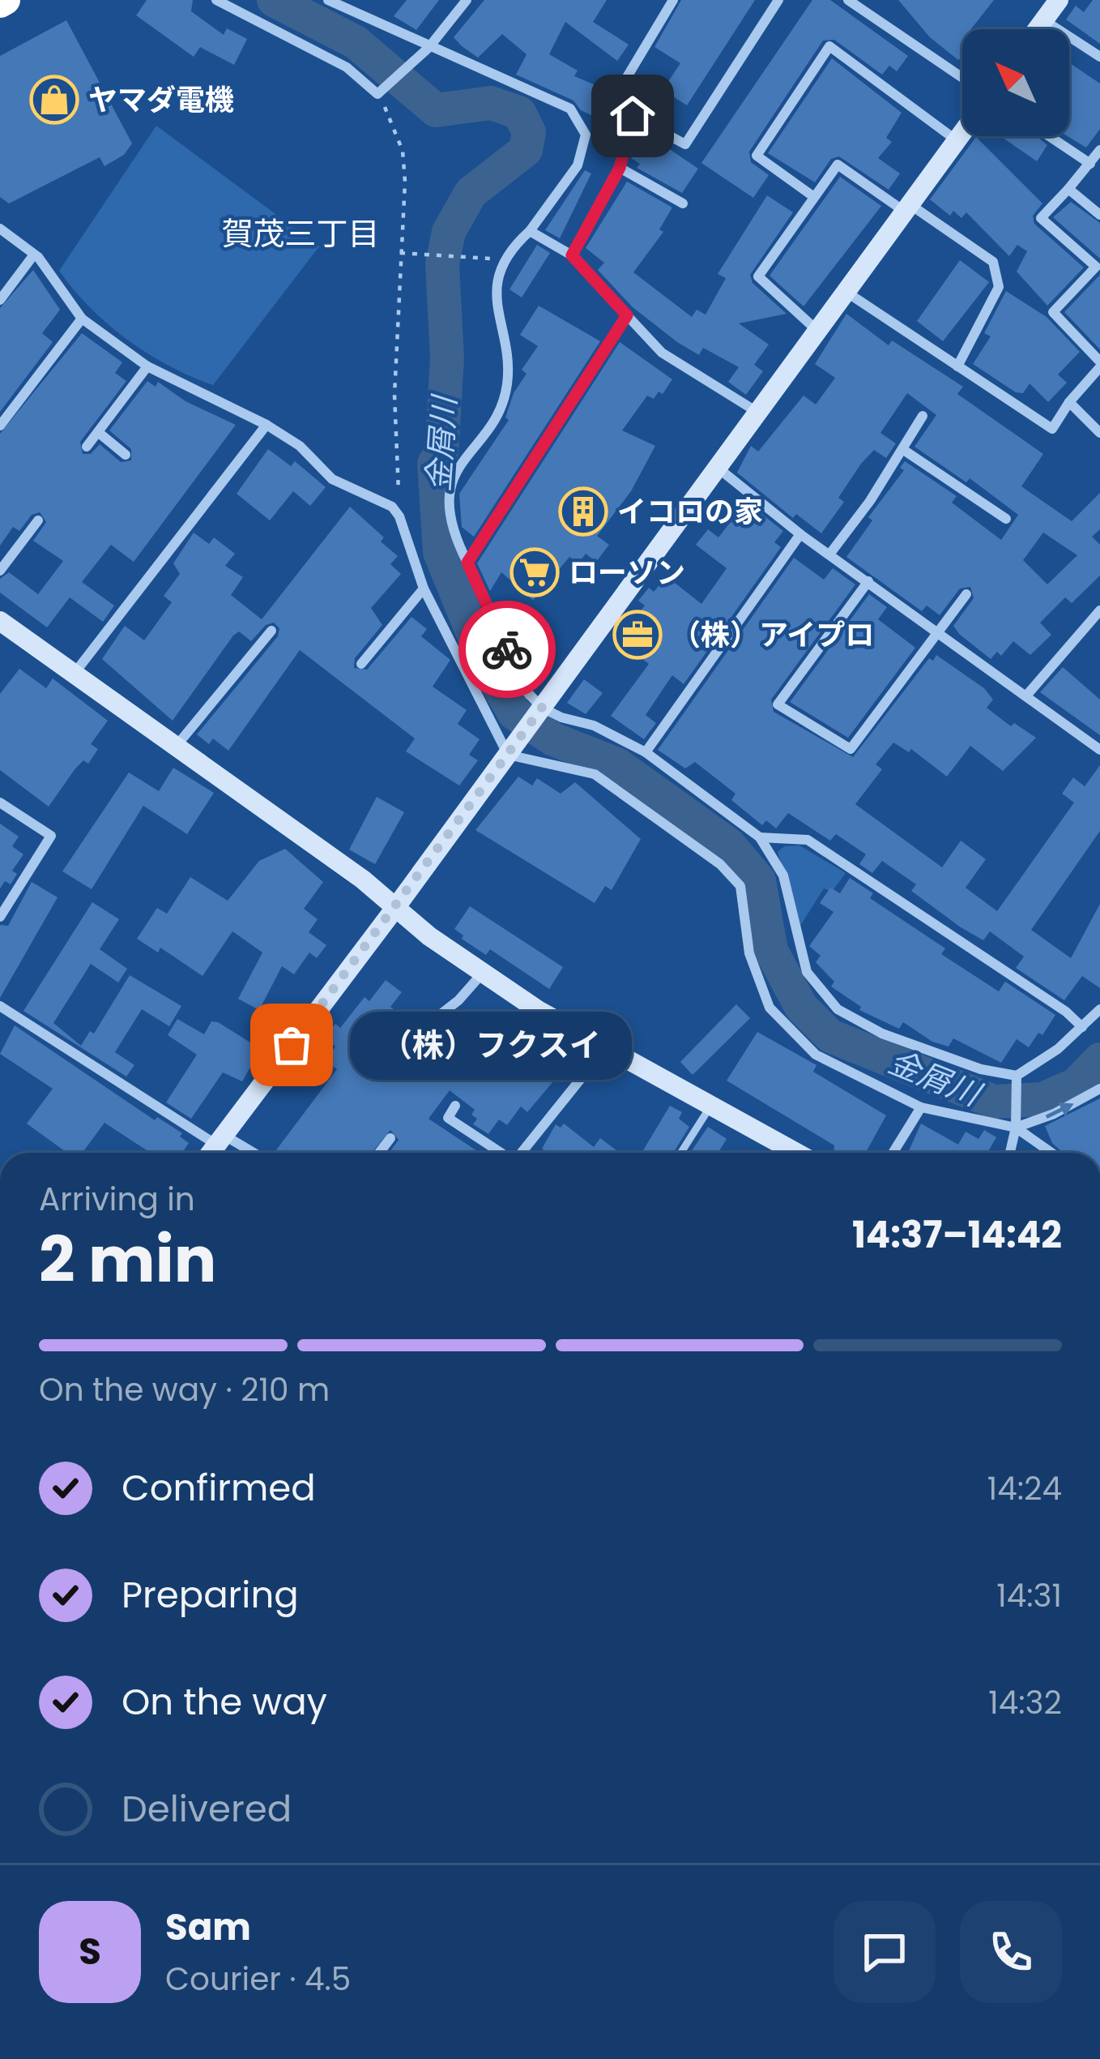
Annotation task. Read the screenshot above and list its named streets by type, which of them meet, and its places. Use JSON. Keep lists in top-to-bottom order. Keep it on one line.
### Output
{"districts":["賀茂三丁目"],"water":["金屑川"],"places":{"shop":["ヤマダ電機"],"building":["イコロの家"],"supermarket":["ローソン"],"office":["（株）アイプロ"],"other":["（株）フクスイ"]},"north":"top left","page":{"bubble":"（株）フクスイ","heading":["2 min","Arriving in","14:37–14:42"],"panel":["Sam","Courier · 4.5"],"bar":"On the way · 210 m","list":[["Confirmed","14:24"],["Preparing","14:31"],["On the way","14:32"],"Delivered"],"round":"S"}}
